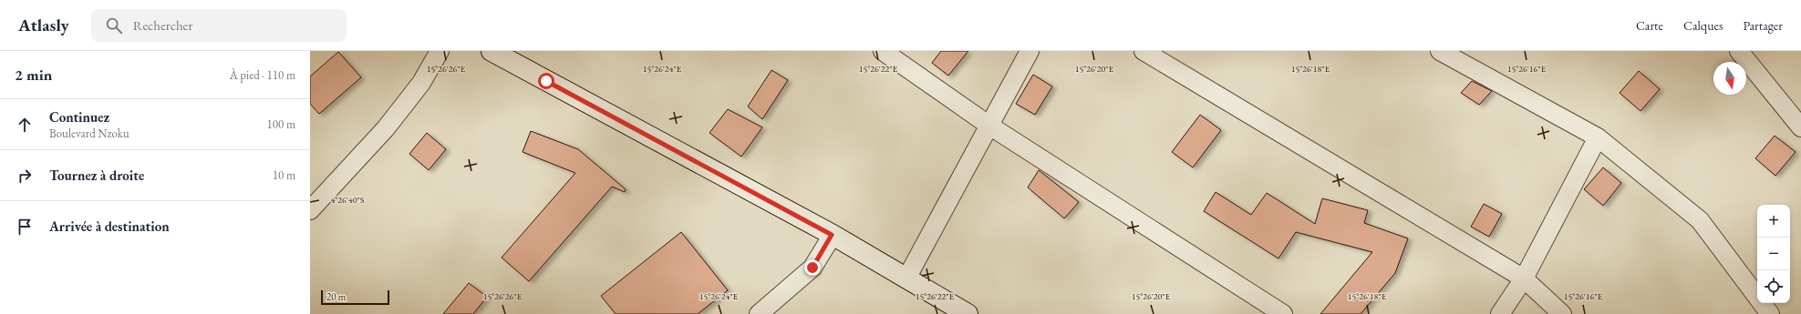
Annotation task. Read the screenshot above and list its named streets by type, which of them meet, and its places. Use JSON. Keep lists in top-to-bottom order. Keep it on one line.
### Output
{"scale_bar":"20 m","north":"bottom","page":{"header":"Atlasly","search":"Rechercher","nav":["Carte","Calques","Partager"],"heading":["2 min","À pied · 110 m"],"list":[["Continuez","Boulevard Nzoku","100 m"],["Tournez à droite","10 m"],"Arrivée à destination"],"map_buttons":["+","−"],"scale":"20 m"},"coordinates":["15°26'26\"E","15°26'20\"E","15°26'24\"E","15°26'22\"E","15°26'18\"E","15°26'16\"E","4°26'40\"S"]}
